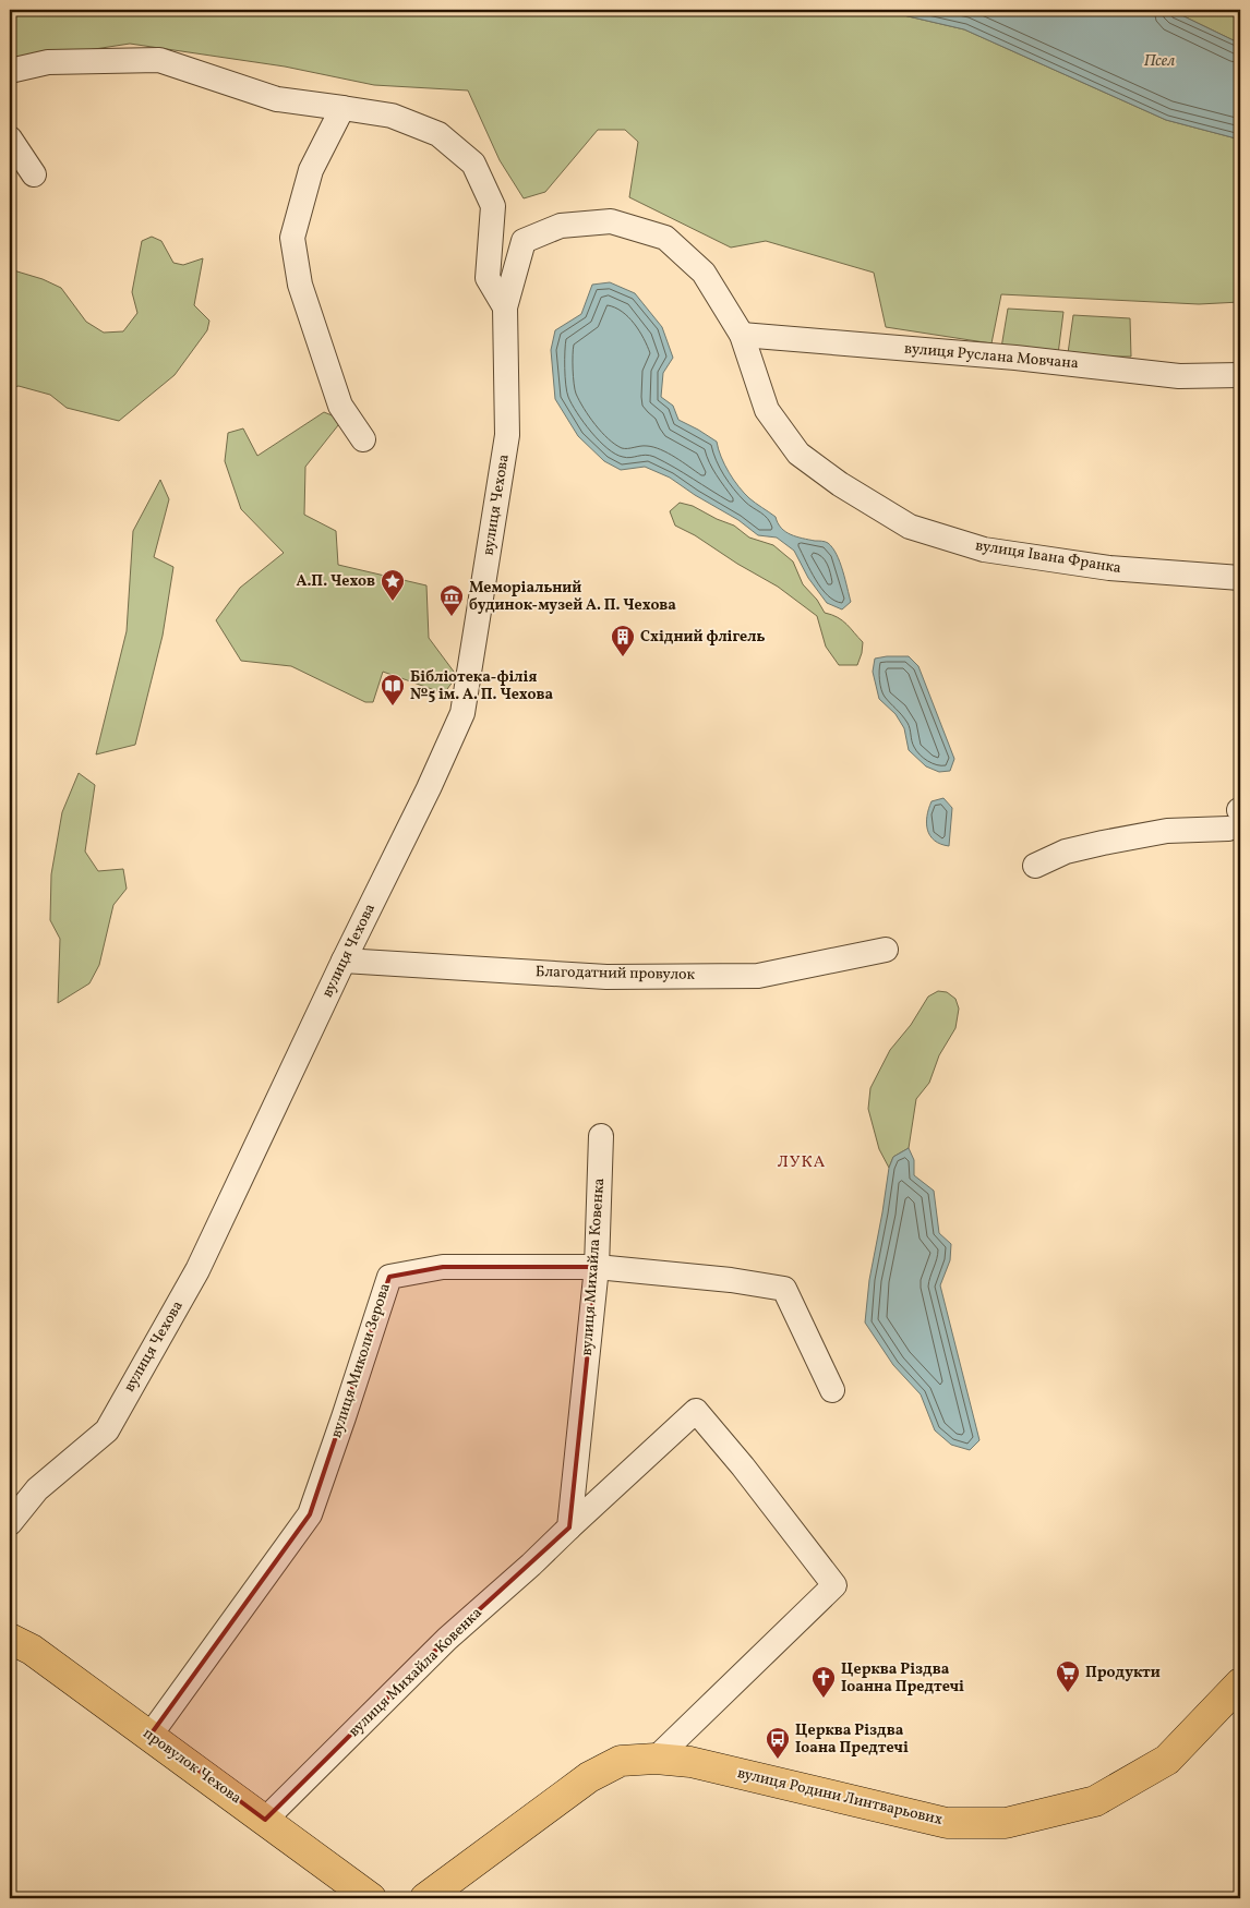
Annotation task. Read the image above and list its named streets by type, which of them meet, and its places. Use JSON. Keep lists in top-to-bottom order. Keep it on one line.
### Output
{"streets":{"main road":["провулок Чехова","вулиця Родини Линтварьових"],"street":["вулиця Руслана Мовчана","вулиця Чехова","вулиця Івана Франка","Благодатний провулок","вулиця Михайла Ковенка","вулиця Миколи Зерова"]},"crossings":[["вулиця Руслана Мовчана","вулиця Івана Франка"],["вулиця Чехова","вулиця Івана Франка"],["вулиця Чехова","Благодатний провулок"],["вулиця Михайла Ковенка","вулиця Миколи Зерова"],["вулиця Михайла Ковенка","провулок Чехова"],["вулиця Михайла Ковенка","вулиця Родини Линтварьових"],["вулиця Миколи Зерова","провулок Чехова"]],"districts":["ЛУКА"],"water":["Псел"],"places":{"place":["А.П. Чехов"],"museum":["Меморіальний будинок-музей А. П. Чехова"],"building":["Східний флігель"],"library":["Бібліотека-філія №5 ім. А. П. Чехова"],"supermarket":["Продукти"],"church":["Церква Різдва Іоанна Предтечі"],"bus stop":["Церква Різдва Іоана Предтечі"]}}
